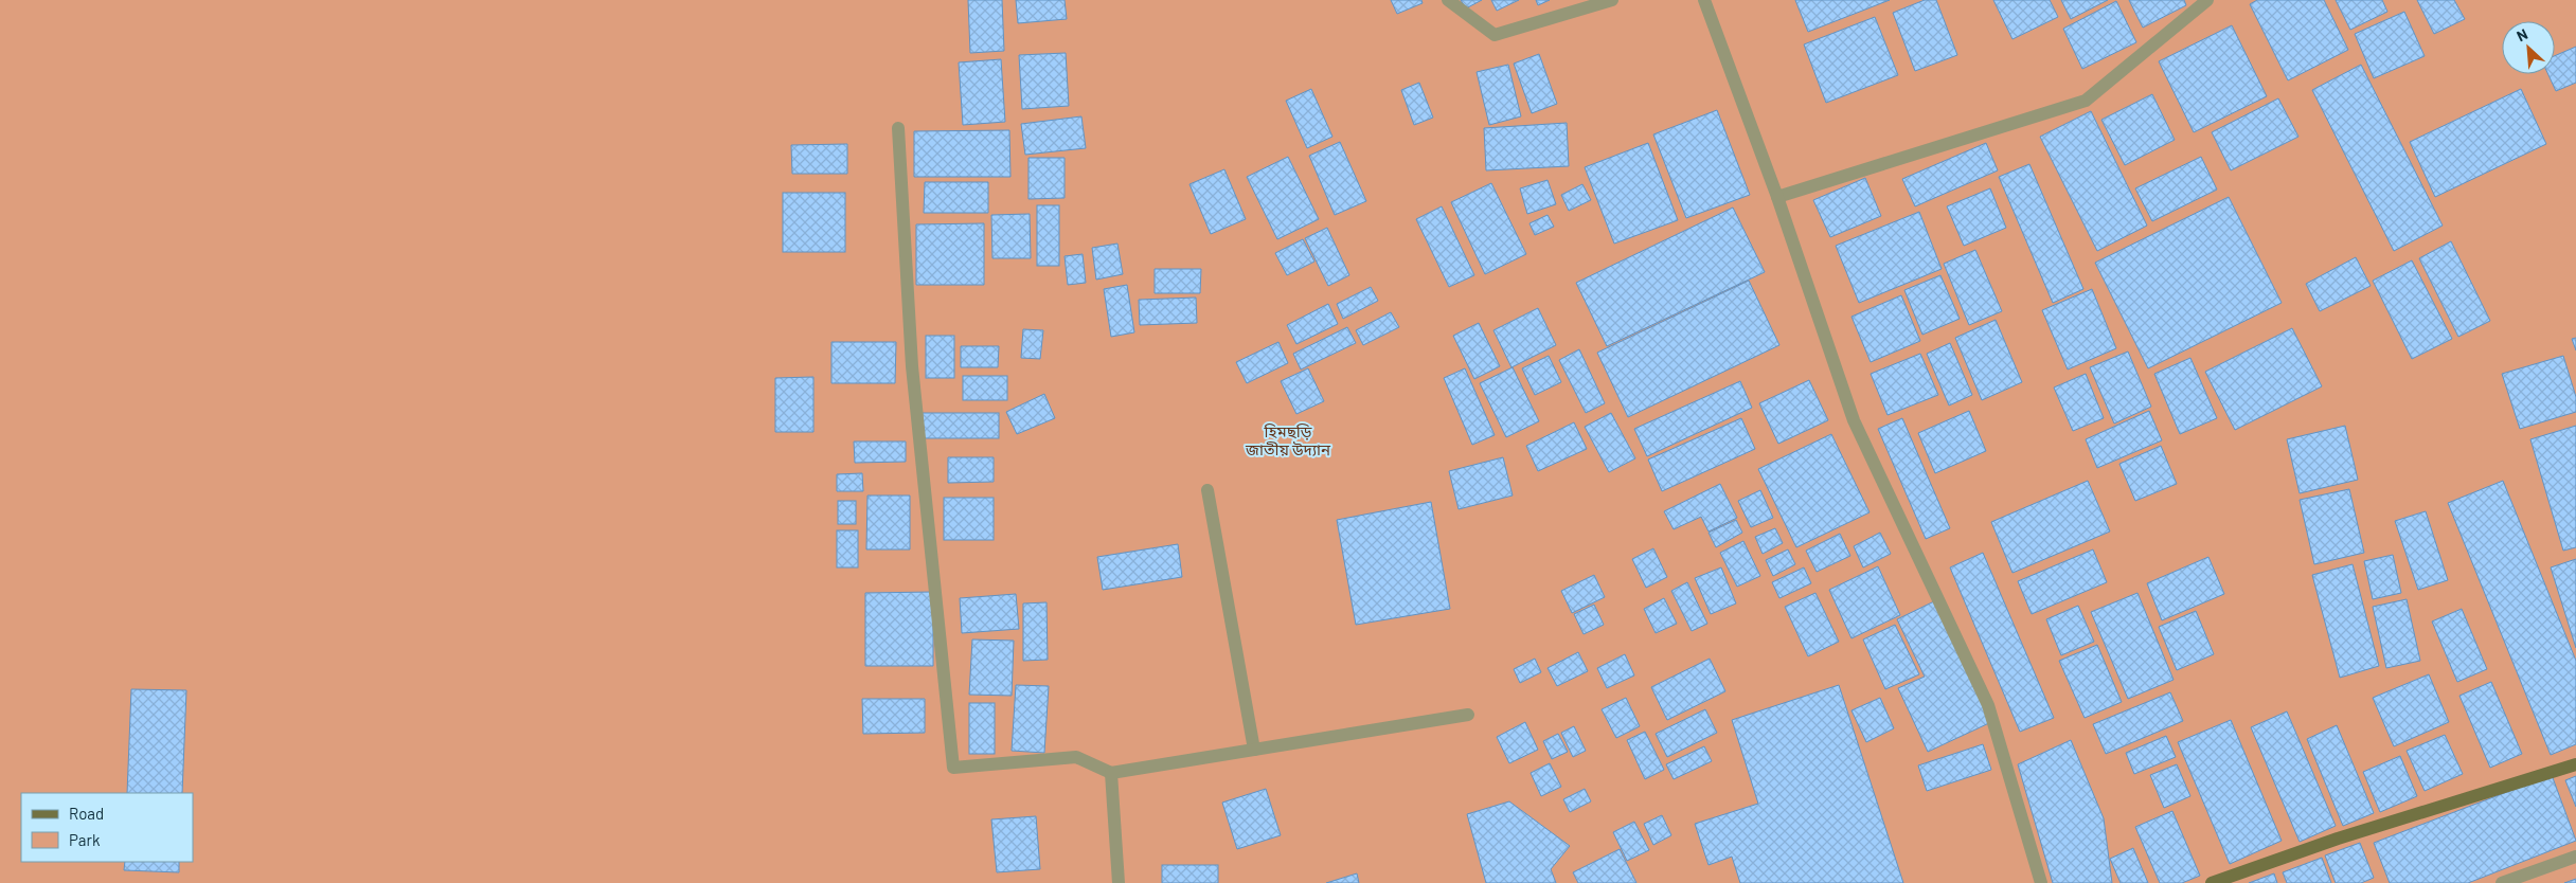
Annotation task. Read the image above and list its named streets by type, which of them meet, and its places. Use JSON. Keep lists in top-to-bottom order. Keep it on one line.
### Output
{"parks":["হিমছড়ি জাতীয় উদ্যান"],"legend":["Road","Park"],"north":"top left"}
